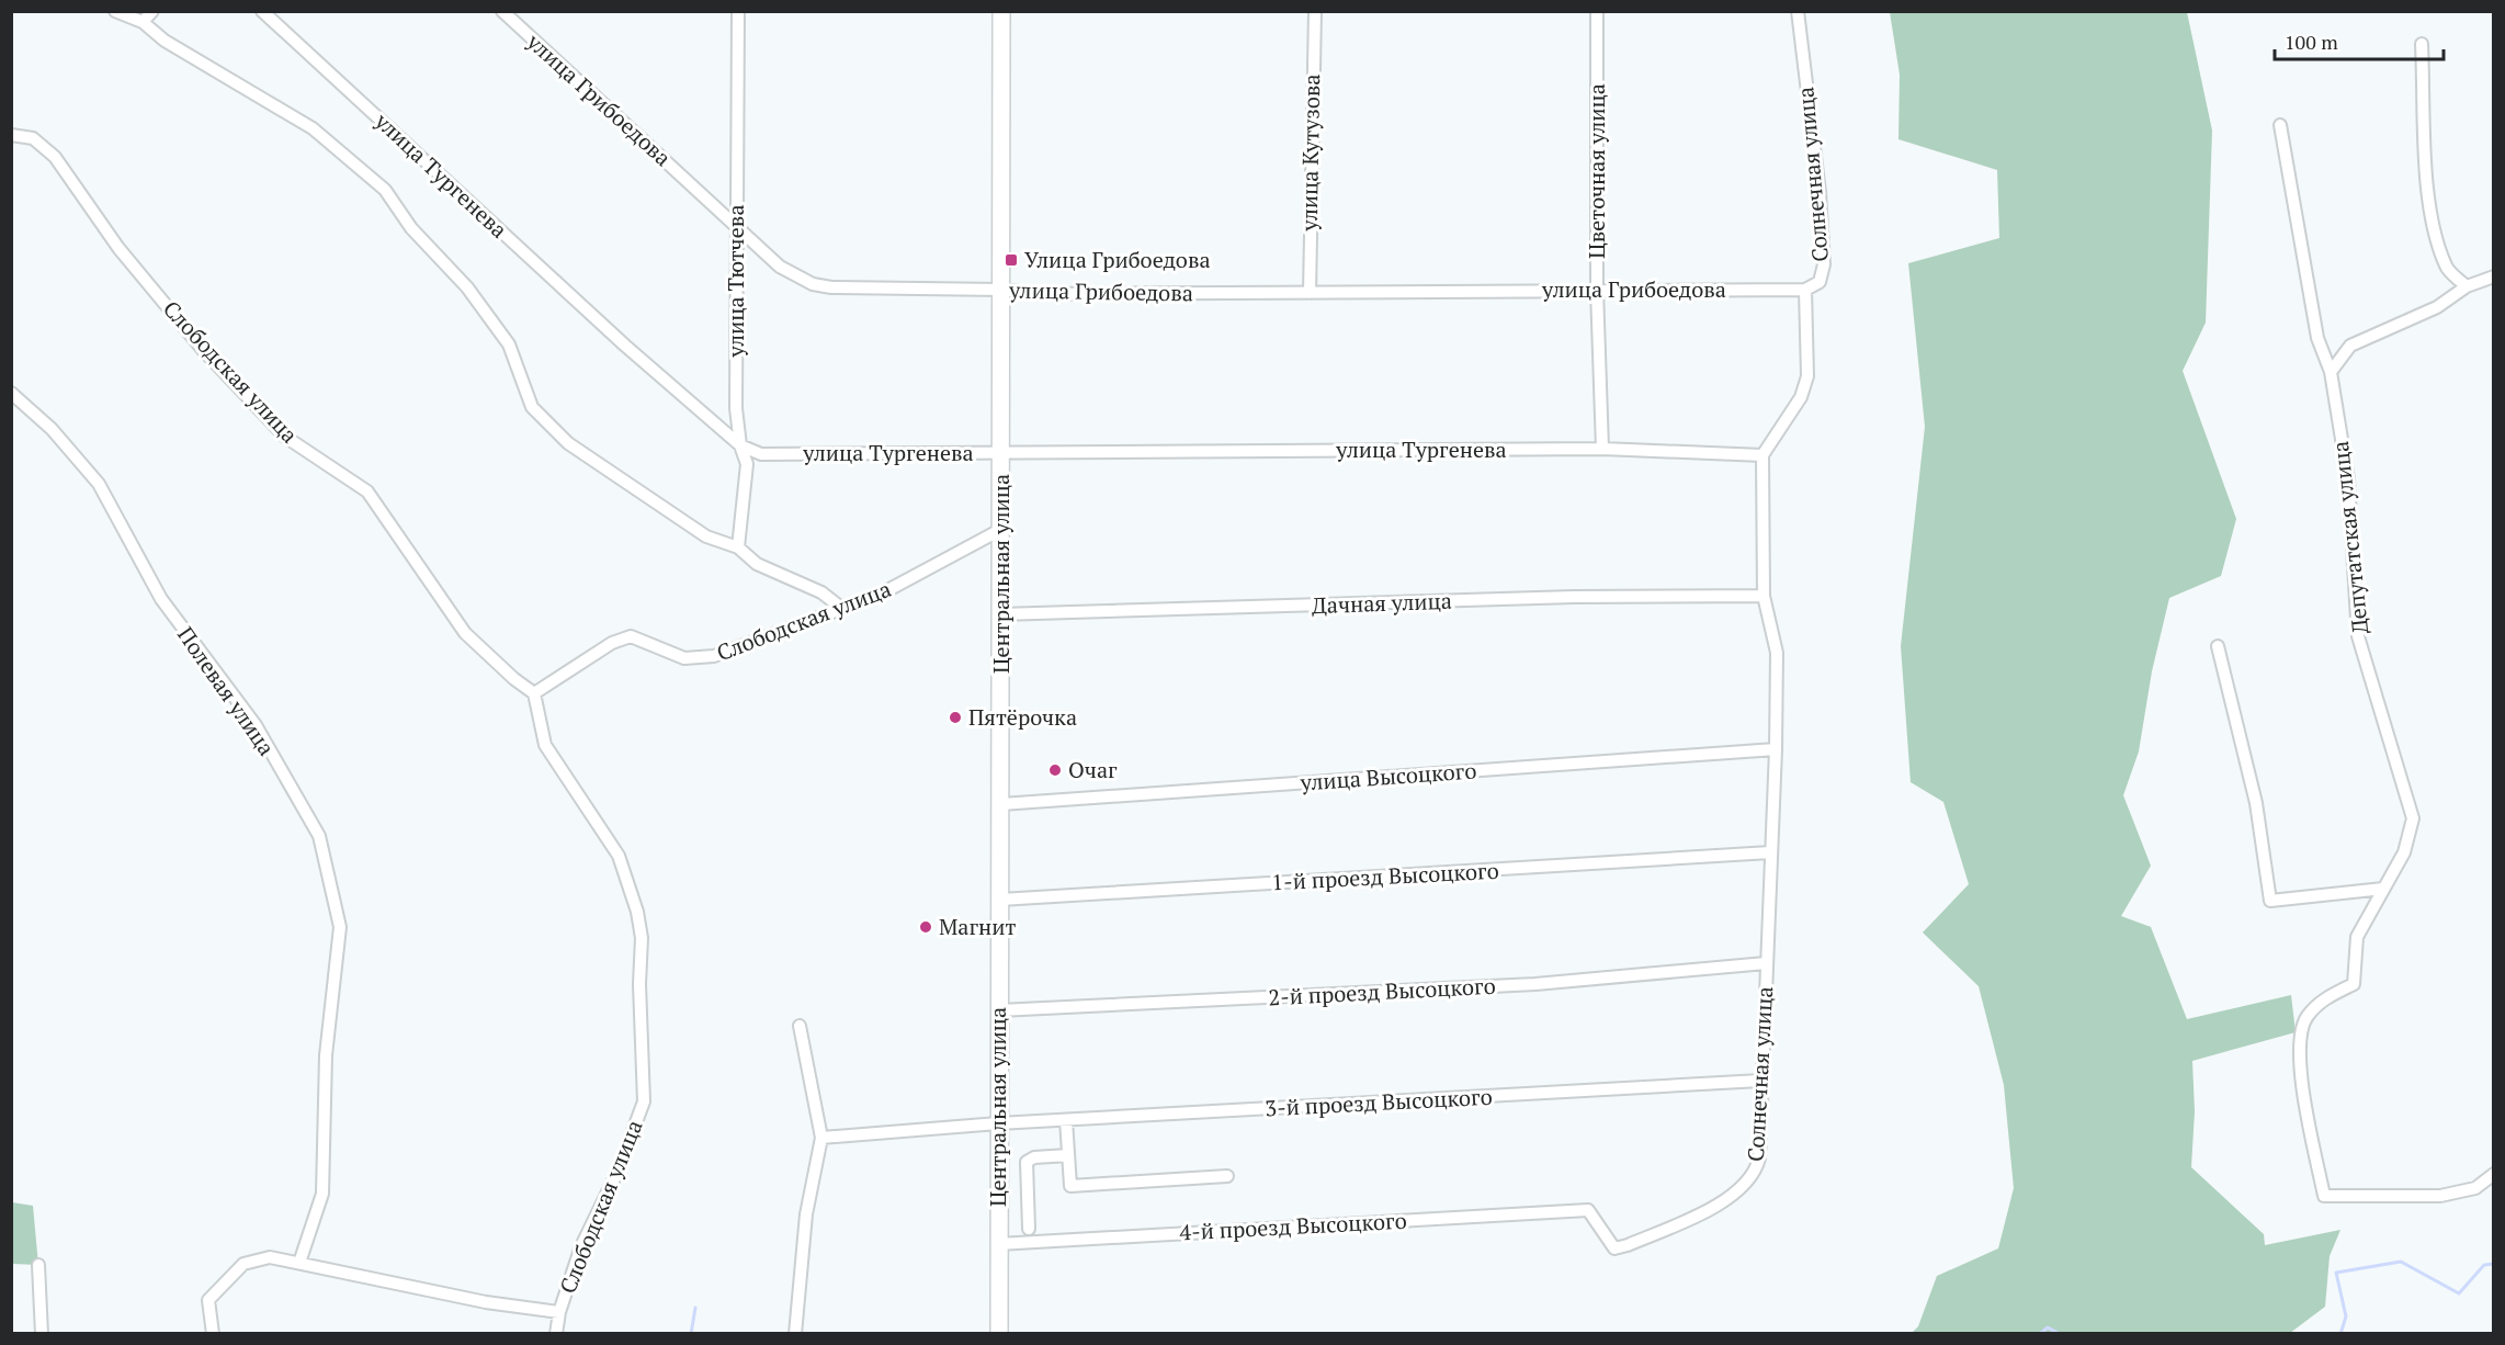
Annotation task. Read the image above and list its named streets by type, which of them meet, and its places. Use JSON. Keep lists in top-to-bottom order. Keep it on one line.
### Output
{"streets":{"street":["улица Грибоедова","улица Кутузова","Цветочная улица","Солнечная улица","улица Тургенева","улица Тютчева","Слободская улица","Депутатская улица","Центральная улица","Дачная улица","Полевая улица","улица Высоцкого","1-й проезд Высоцкого","2-й проезд Высоцкого","3-й проезд Высоцкого","4-й проезд Высоцкого"]},"crossings":[["улица Грибоедова","улица Кутузова"],["улица Грибоедова","Цветочная улица"],["улица Грибоедова","Солнечная улица"],["улица Грибоедова","улица Тютчева"],["улица Грибоедова","Центральная улица"],["Цветочная улица","улица Тургенева"],["Солнечная улица","улица Тургенева"],["Солнечная улица","улица Высоцкого"],["Солнечная улица","1-й проезд Высоцкого"],["Солнечная улица","2-й проезд Высоцкого"],["Солнечная улица","3-й проезд Высоцкого"],["Солнечная улица","4-й проезд Высоцкого"],["улица Тургенева","улица Тютчева"],["улица Тургенева","Центральная улица"],["Слободская улица","Центральная улица"],["Слободская улица","Полевая улица"],["Центральная улица","Дачная улица"],["Центральная улица","улица Высоцкого"],["Центральная улица","1-й проезд Высоцкого"],["Центральная улица","2-й проезд Высоцкого"],["Центральная улица","3-й проезд Высоцкого"],["Центральная улица","4-й проезд Высоцкого"]],"places":{"transit":["Улица Грибоедова"],"other":["Пятёрочка","Очаг","Магнит"]},"scale_bar":"100 m"}
